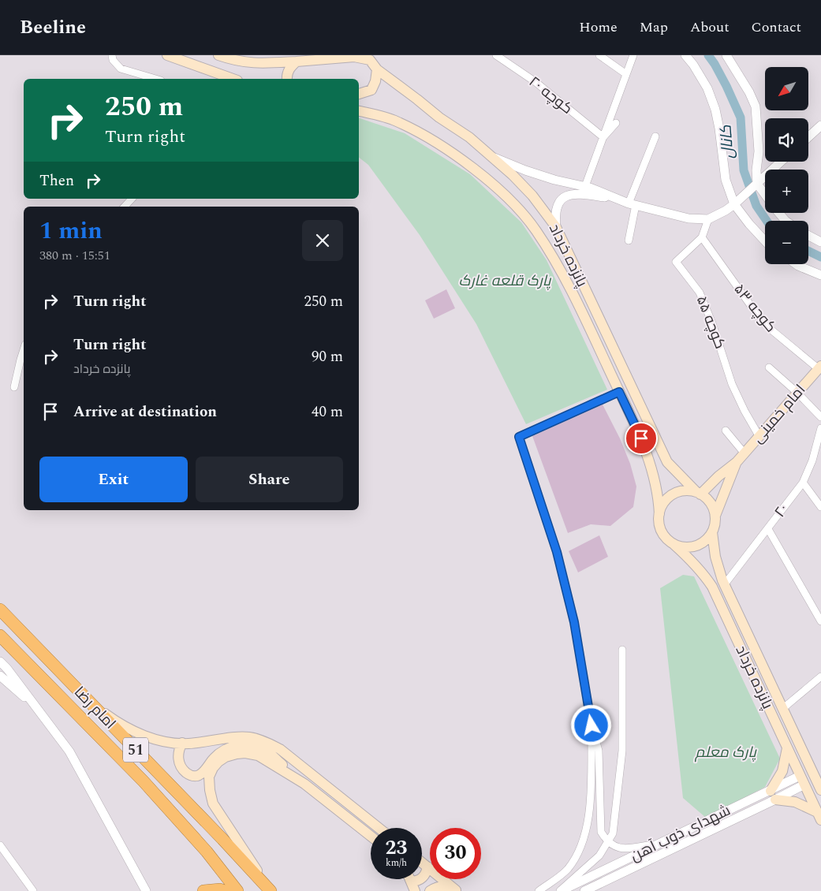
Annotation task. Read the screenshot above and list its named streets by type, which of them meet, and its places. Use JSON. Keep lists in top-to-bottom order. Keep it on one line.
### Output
{"streets":{"highway":["امام رضا","51"],"main road":["پانزده خرداد","امام خمینی"],"street":["کوچه ۲۰","کوچه ۵۳","کوچه ۵۵","۲۰","شهدای ذوب آهن"]},"crossings":[["پانزده خرداد","امام خمینی"],["پانزده خرداد","۲۰"],["پانزده خرداد","شهدای ذوب آهن"],["کوچه ۵۳","کوچه ۵۵"],["کوچه ۵۳","امام خمینی"],["کوچه ۵۵","امام خمینی"]],"water":["کانال"],"parks":["پارک قلعه غارک","پارک معلم"],"north":"bottom left","page":{"header":"Beeline","nav":["Home","Map","About","Contact"],"map_buttons":["+","−"],"turn":["250 m","Turn right"],"then":"Then","heading":["1 min","380 m · 15:51"],"list":[{"name":"Turn right","value":"250 m"},{"name":"Turn right","note":"پانزده خرداد","value":"90 m"},{"name":"Arrive at destination","value":"40 m"}],"buttons":["Exit","Share"],"speed":"23 km/h","limit":"30"}}
